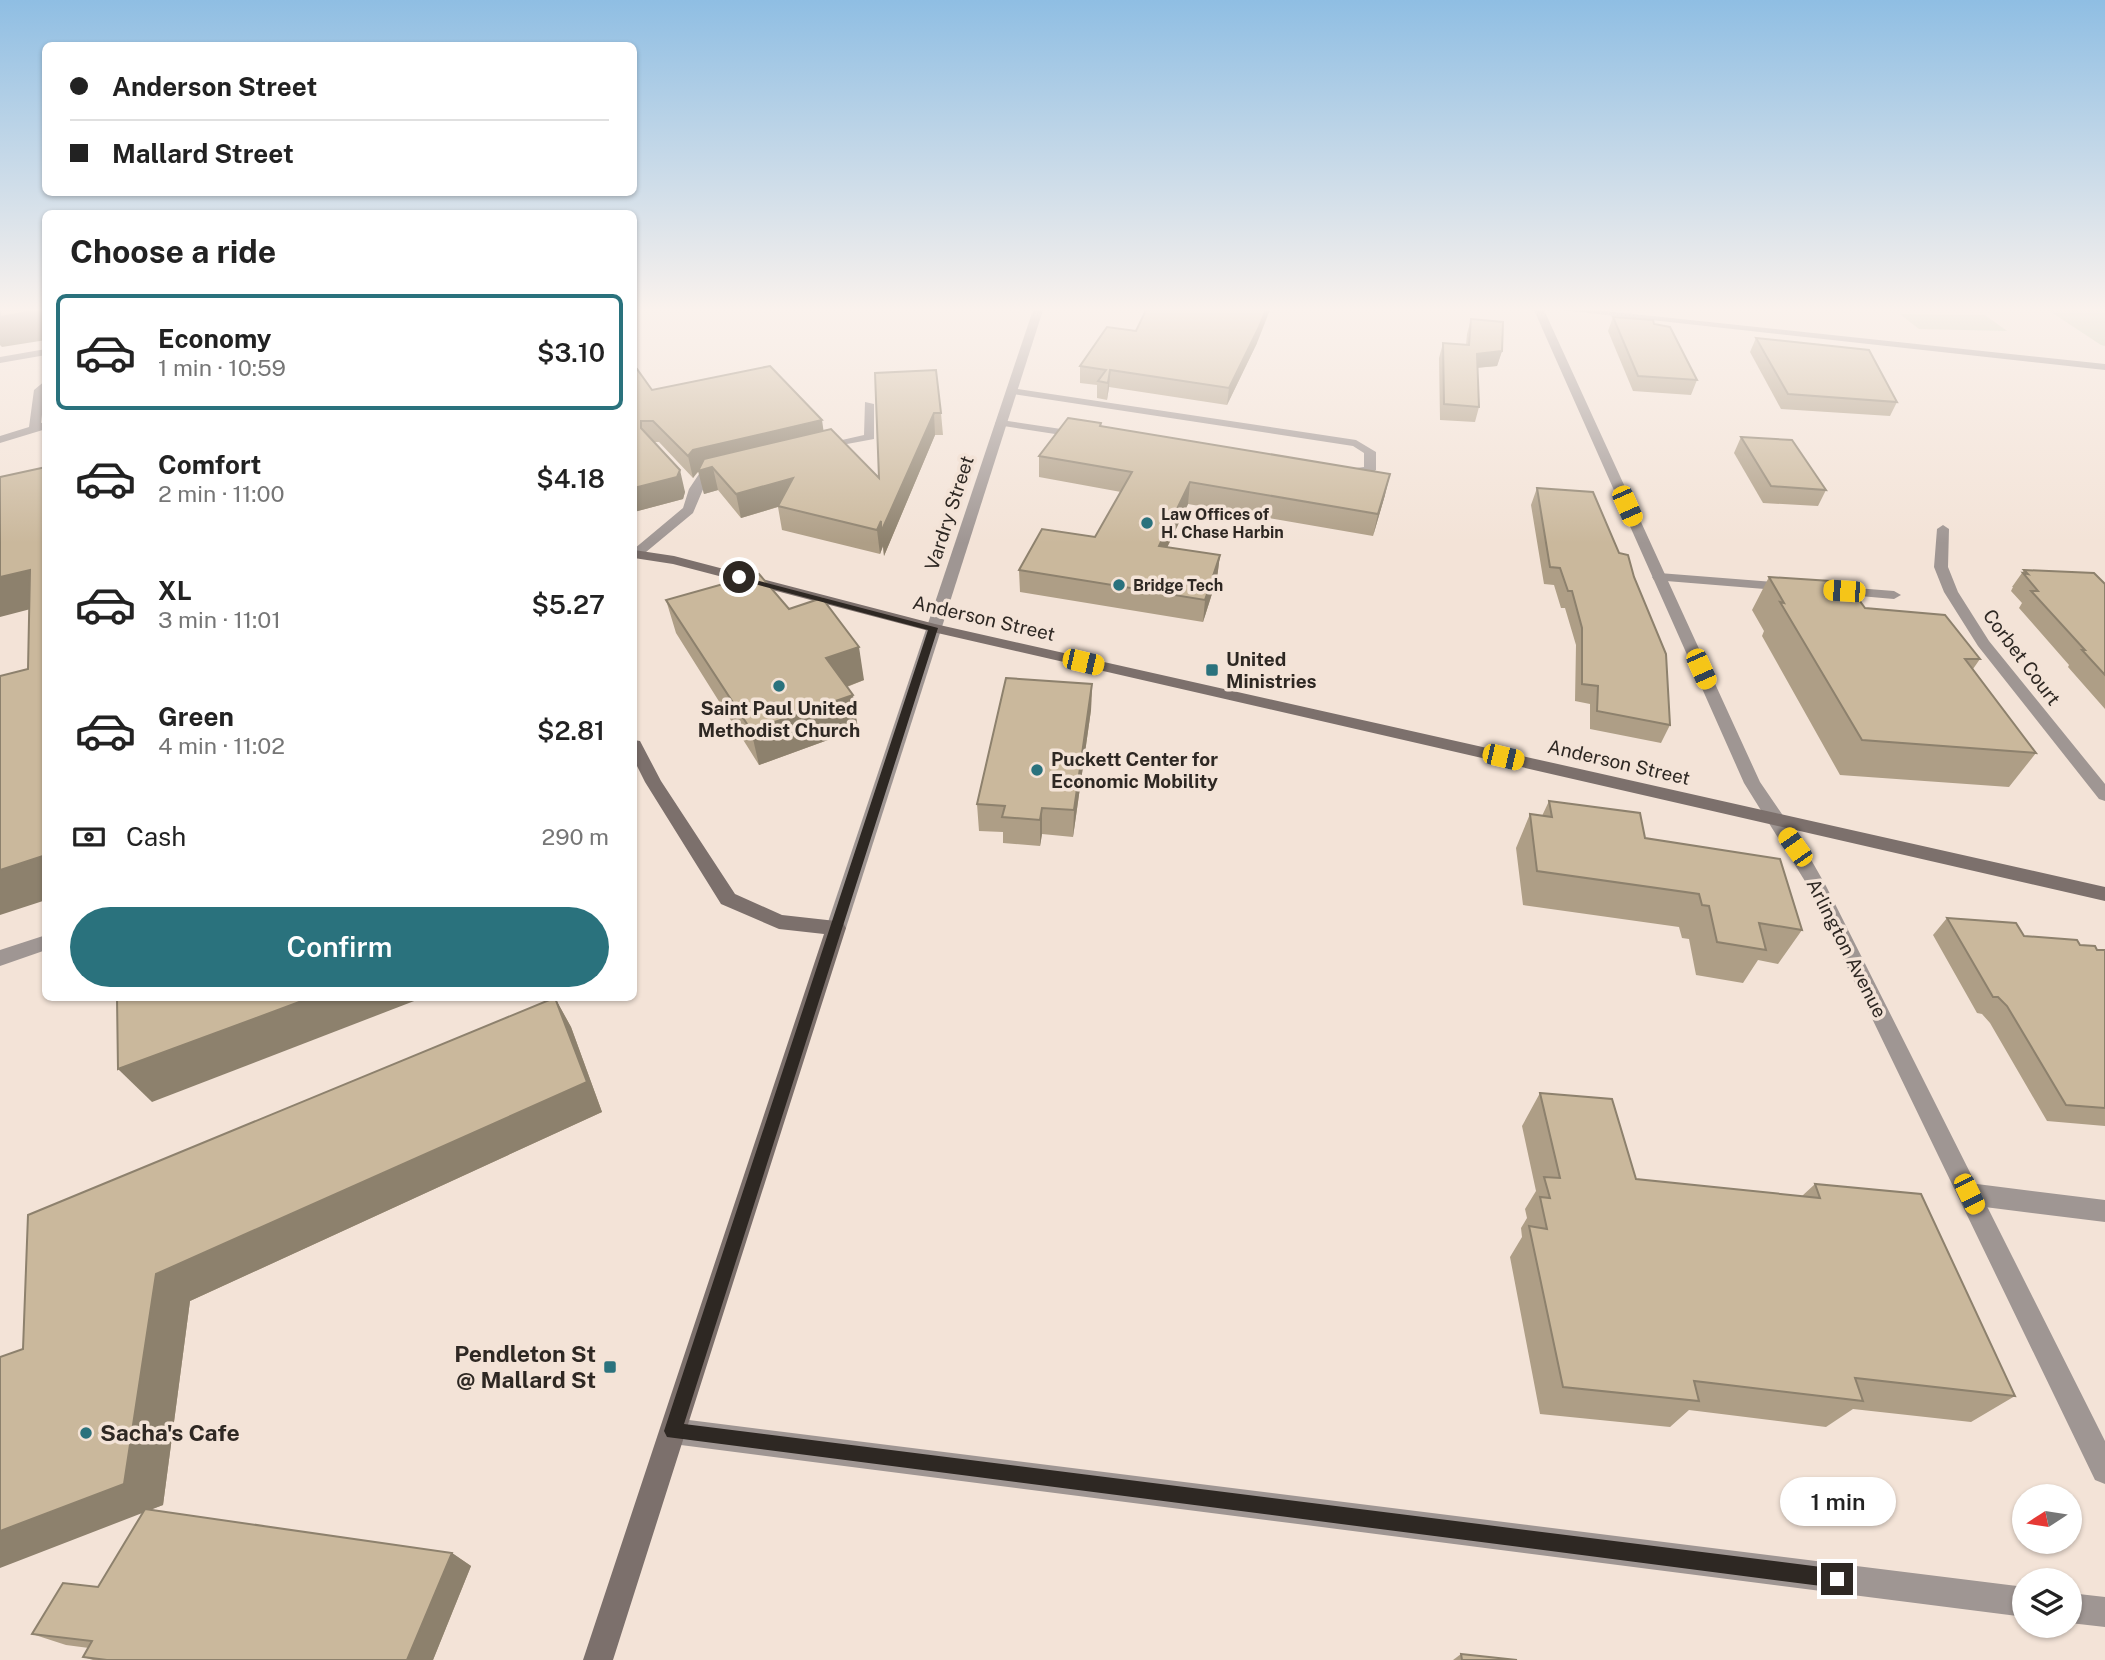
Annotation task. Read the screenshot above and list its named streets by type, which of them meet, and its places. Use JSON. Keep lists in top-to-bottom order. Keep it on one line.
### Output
{"streets":{"main road":["Anderson Street"],"street":["Vardry Street","Corbet Court","Arlington Avenue"]},"crossings":[["Vardry Street","Anderson Street"],["Anderson Street","Arlington Avenue"]],"places":{"other":["Law Offices of H. Chase Harbin","Bridge Tech","Saint Paul United Methodist Church","Puckett Center for Economic Mobility","Sacha's Cafe"],"transit":["United Ministries","Pendleton St @ Mallard St"]},"north":"left","page":{"banner":["Anderson Street","Mallard Street"],"heading":"Choose a ride","list":[{"name":"Economy","note":"1 min · 10:59","value":"$3.10"},{"name":"Comfort","note":"2 min · 11:00","value":"$4.18"},{"name":"XL","note":"3 min · 11:01","value":"$5.27"},{"name":"Green","note":"4 min · 11:02","value":"$2.81"}],"pay":["Cash","290 m"],"buttons":"Confirm","bubble":"1 min"}}
